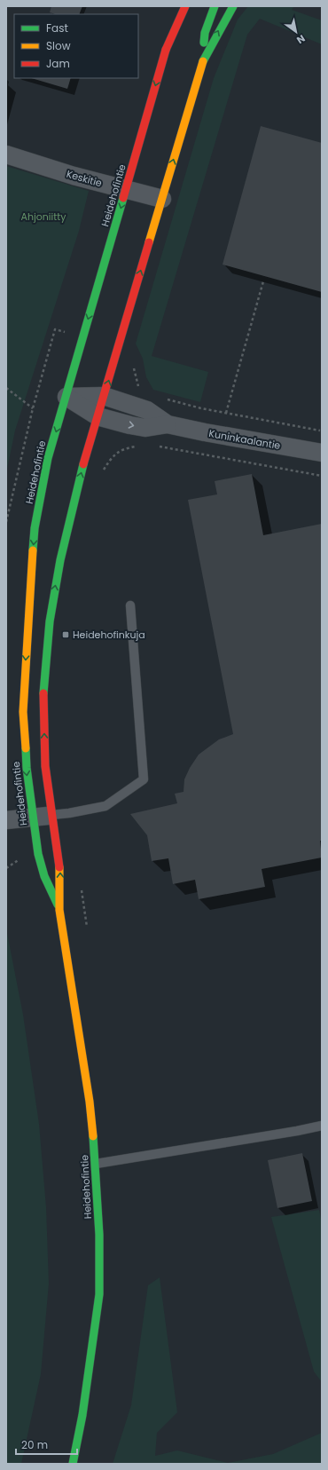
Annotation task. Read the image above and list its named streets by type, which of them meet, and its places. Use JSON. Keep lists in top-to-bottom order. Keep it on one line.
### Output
{"streets":{"main road":["Heidehofintie"],"street":["Keskitie","Kuninkaalantie"]},"crossings":[["Keskitie","Heidehofintie"],["Heidehofintie","Kuninkaalantie"]],"parks":["Ahjoniitty"],"places":{"transit":["Heidehofinkuja"]},"legend":["Fast","Slow","Jam"],"scale_bar":"20 m","north":"bottom right"}
